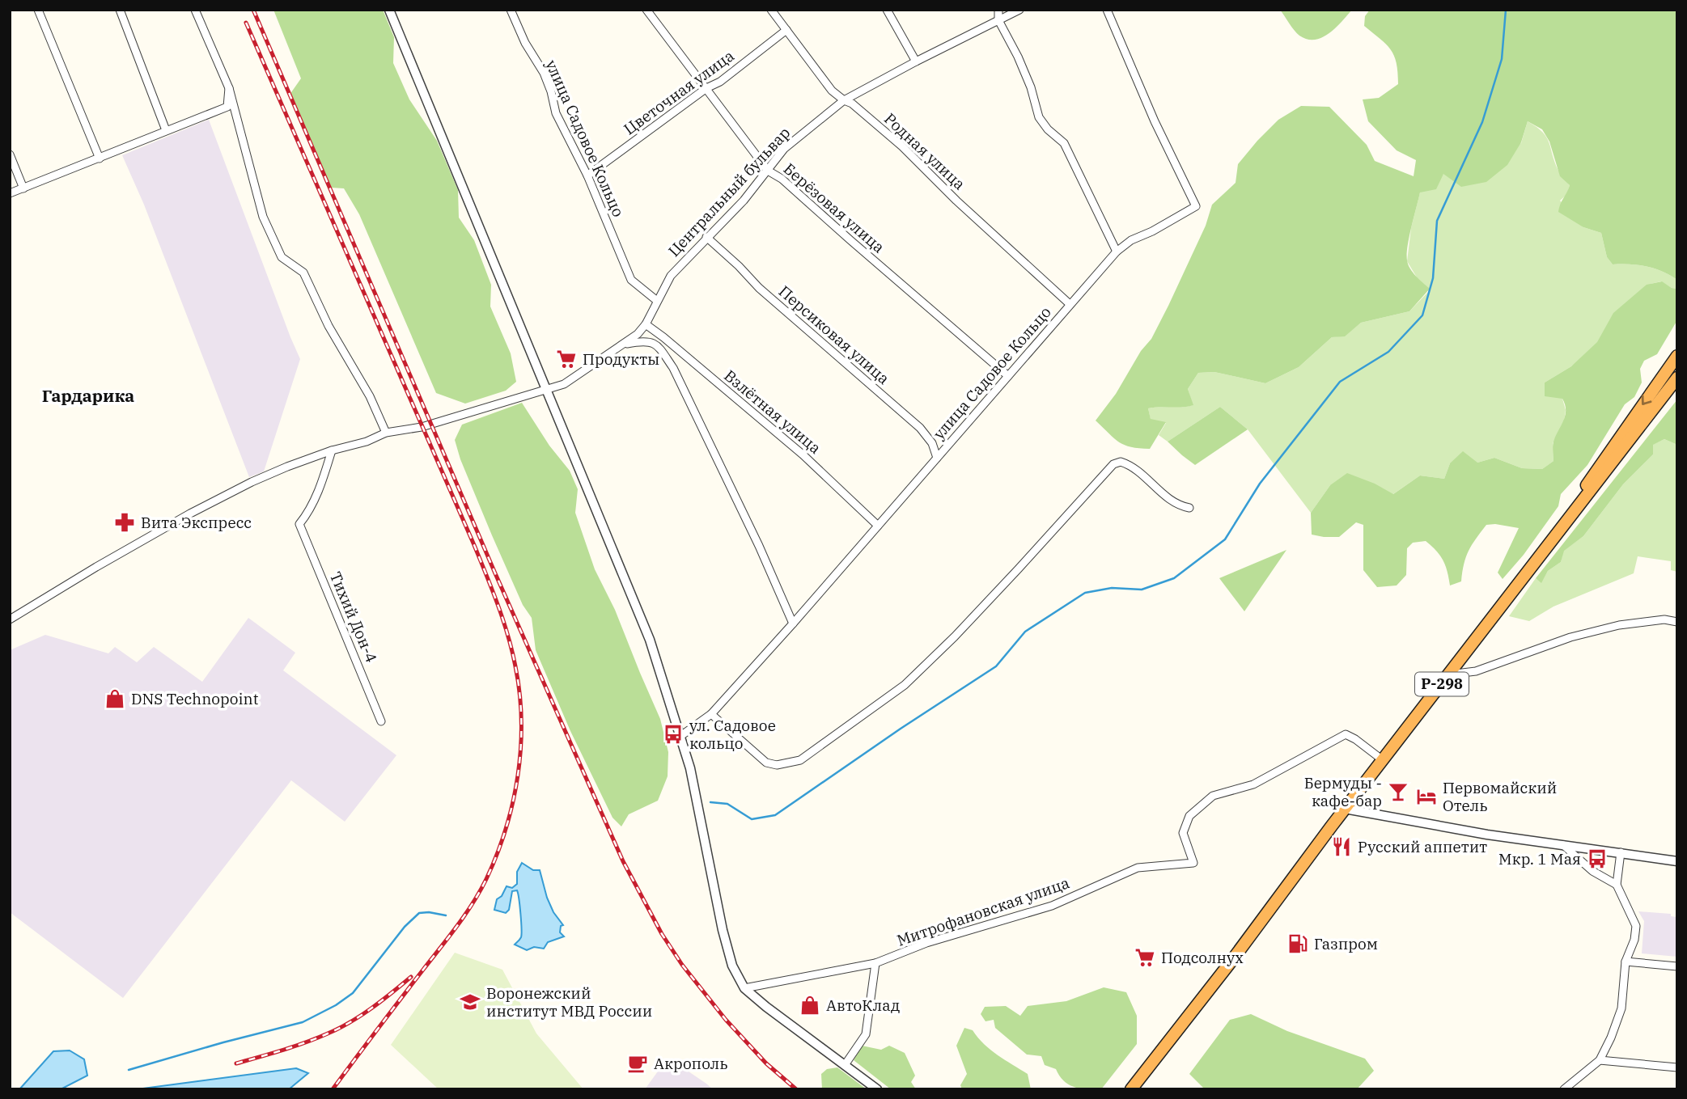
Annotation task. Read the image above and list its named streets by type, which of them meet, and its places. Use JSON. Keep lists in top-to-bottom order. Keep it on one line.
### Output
{"streets":{"highway":["Р-298"],"street":["Цветочная улица","улица Садовое Кольцо","Родная улица","Центральный бульвар","Берёзовая улица","Персиковая улица","Взлётная улица","Тихий Дон-4","Митрофановская улица"]},"crossings":[["Цветочная улица","улица Садовое Кольцо"],["Цветочная улица","Родная улица"],["Цветочная улица","Берёзовая улица"],["улица Садовое Кольцо","Родная улица"],["улица Садовое Кольцо","Центральный бульвар"],["улица Садовое Кольцо","Берёзовая улица"],["улица Садовое Кольцо","Персиковая улица"],["улица Садовое Кольцо","Взлётная улица"],["Родная улица","Центральный бульвар"],["Центральный бульвар","Берёзовая улица"],["Центральный бульвар","Персиковая улица"],["Центральный бульвар","Взлётная улица"],["Центральный бульвар","Тихий Дон-4"],["Р-298","Митрофановская улица"]],"districts":["Гардарика"],"places":{"supermarket":["Продукты","Подсолнух"],"pharmacy":["Вита Экспресс"],"shop":["DNS Technopoint","АвтоКлад"],"bus stop":["ул. Садовое кольцо","Мкр. 1 Мая"],"bar":["Бермуды - кафе-бар"],"hotel":["Первомайский Отель"],"restaurant":["Русский аппетит"],"fuel station":["Газпром"],"school or university":["Воронежский институт МВД России"],"cafe":["Акрополь"]}}
